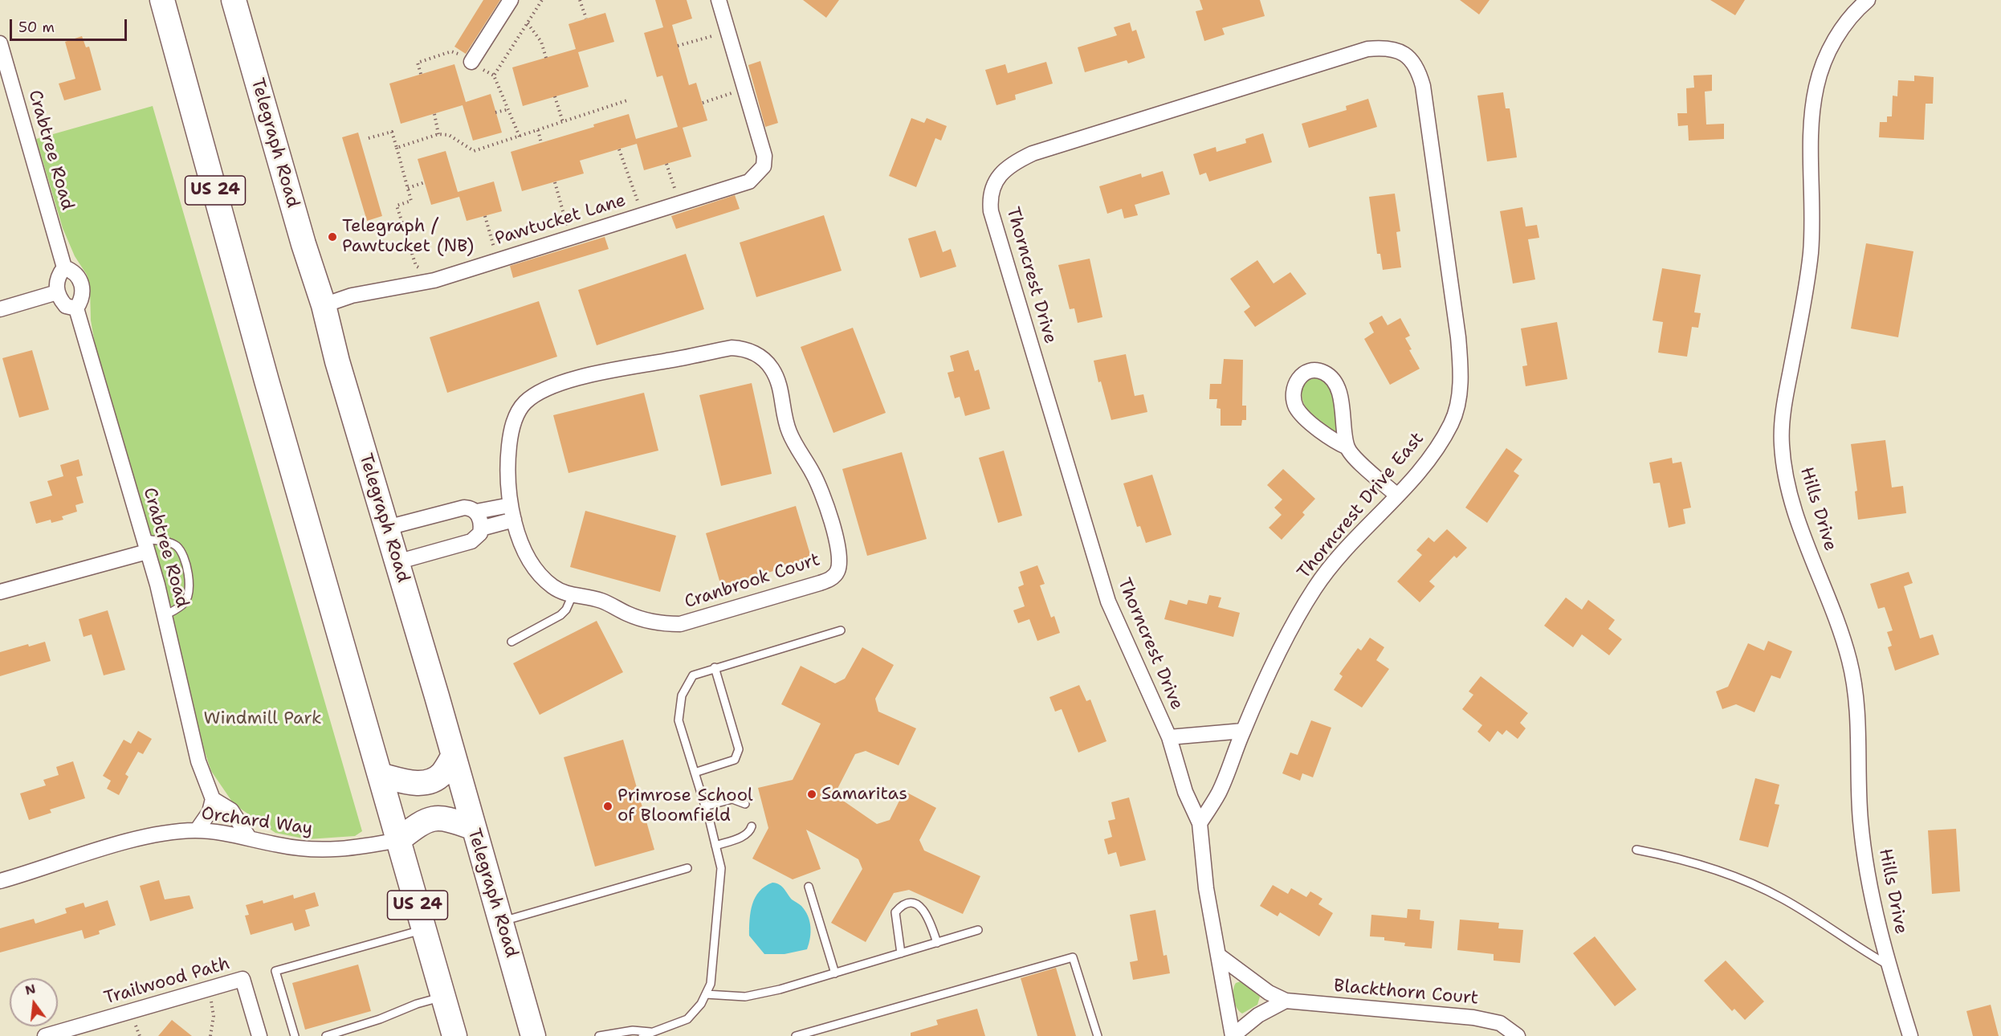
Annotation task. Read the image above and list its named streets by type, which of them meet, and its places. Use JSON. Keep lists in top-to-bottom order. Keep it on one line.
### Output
{"streets":{"highway":["Telegraph Road","US 24"],"street":["Crabtree Road","Pawtucket Lane","Thorncrest Drive","Thorncrest Drive East","Hills Drive","Cranbrook Court","Orchard Way","Trailwood Path","Blackthorn Court"]},"crossings":[["Telegraph Road","Pawtucket Lane"],["US 24","Orchard Way"],["Thorncrest Drive","Thorncrest Drive East"],["Thorncrest Drive","Blackthorn Court"]],"parks":["Windmill Park"],"places":["Telegraph / Pawtucket (NB)","Samaritas","Primrose School of Bloomfield"],"scale_bar":"50 m","north":"top"}
